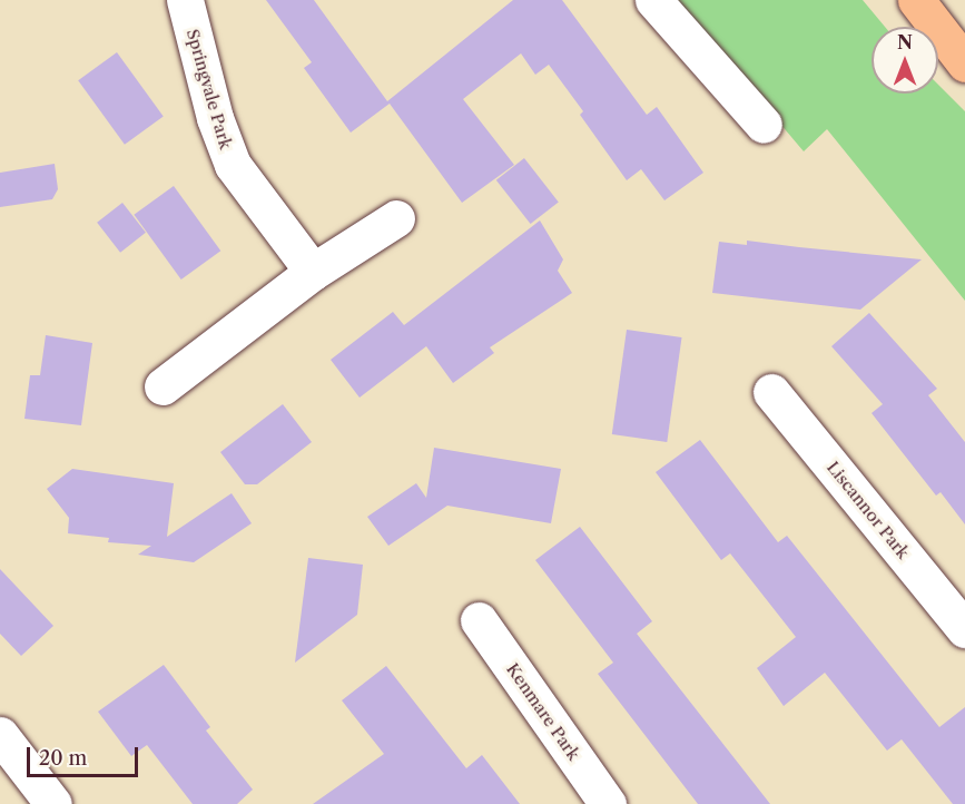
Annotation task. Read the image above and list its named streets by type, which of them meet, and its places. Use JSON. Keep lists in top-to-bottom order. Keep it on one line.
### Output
{"streets":{"street":["Springvale Park","Liscannor Park","Kenmare Park"]},"scale_bar":"20 m","north":"top"}
